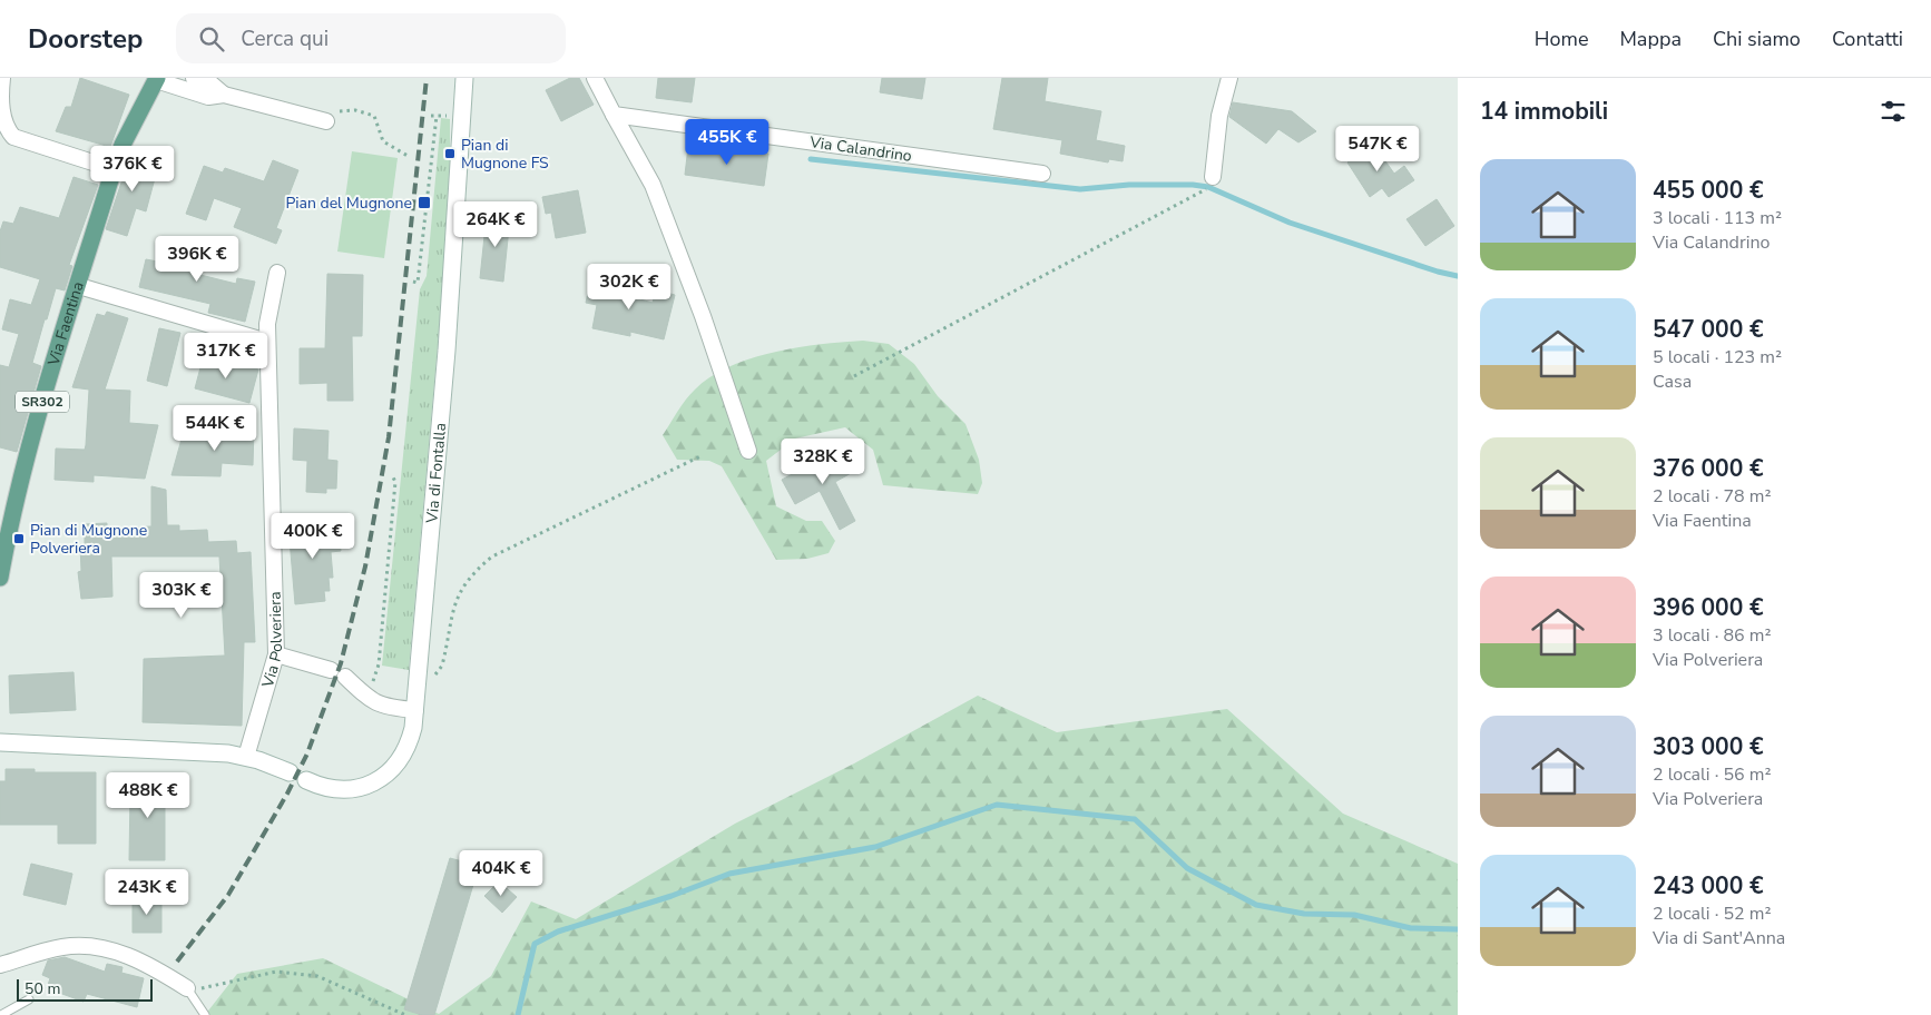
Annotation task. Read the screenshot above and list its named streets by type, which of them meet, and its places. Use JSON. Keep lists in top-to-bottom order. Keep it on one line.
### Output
{"streets":{"main road":["Via Faentina","SR302"],"street":["Via Calandrino","Via di Fontalla","Via Polveriera"]},"places":{"transit":["Pian di Mugnone FS","Pian del Mugnone","Pian di Mugnone Polveriera"]},"scale_bar":"50 m","page":{"header":"Doorstep","search":"Cerca qui","nav":["Home","Mappa","Chi siamo","Contatti"],"heading":"14 immobili","price":["455K €","547K €","376K €","264K €","396K €","302K €","317K €","544K €","328K €","400K €","303K €","488K €","404K €","243K €"],"list":[{"name":"455 000 €","note":"3 locali · 113 m² · Via Calandrino"},{"name":"547 000 €","note":"5 locali · 123 m² · Casa"},{"name":"376 000 €","note":"2 locali · 78 m² · Via Faentina"},{"name":"396 000 €","note":"3 locali · 86 m² · Via Polveriera"},{"name":"303 000 €","note":"2 locali · 56 m² · Via Polveriera"},{"name":"243 000 €","note":"2 locali · 52 m² · Via di Sant'Anna"}],"scale":"50 m"}}
